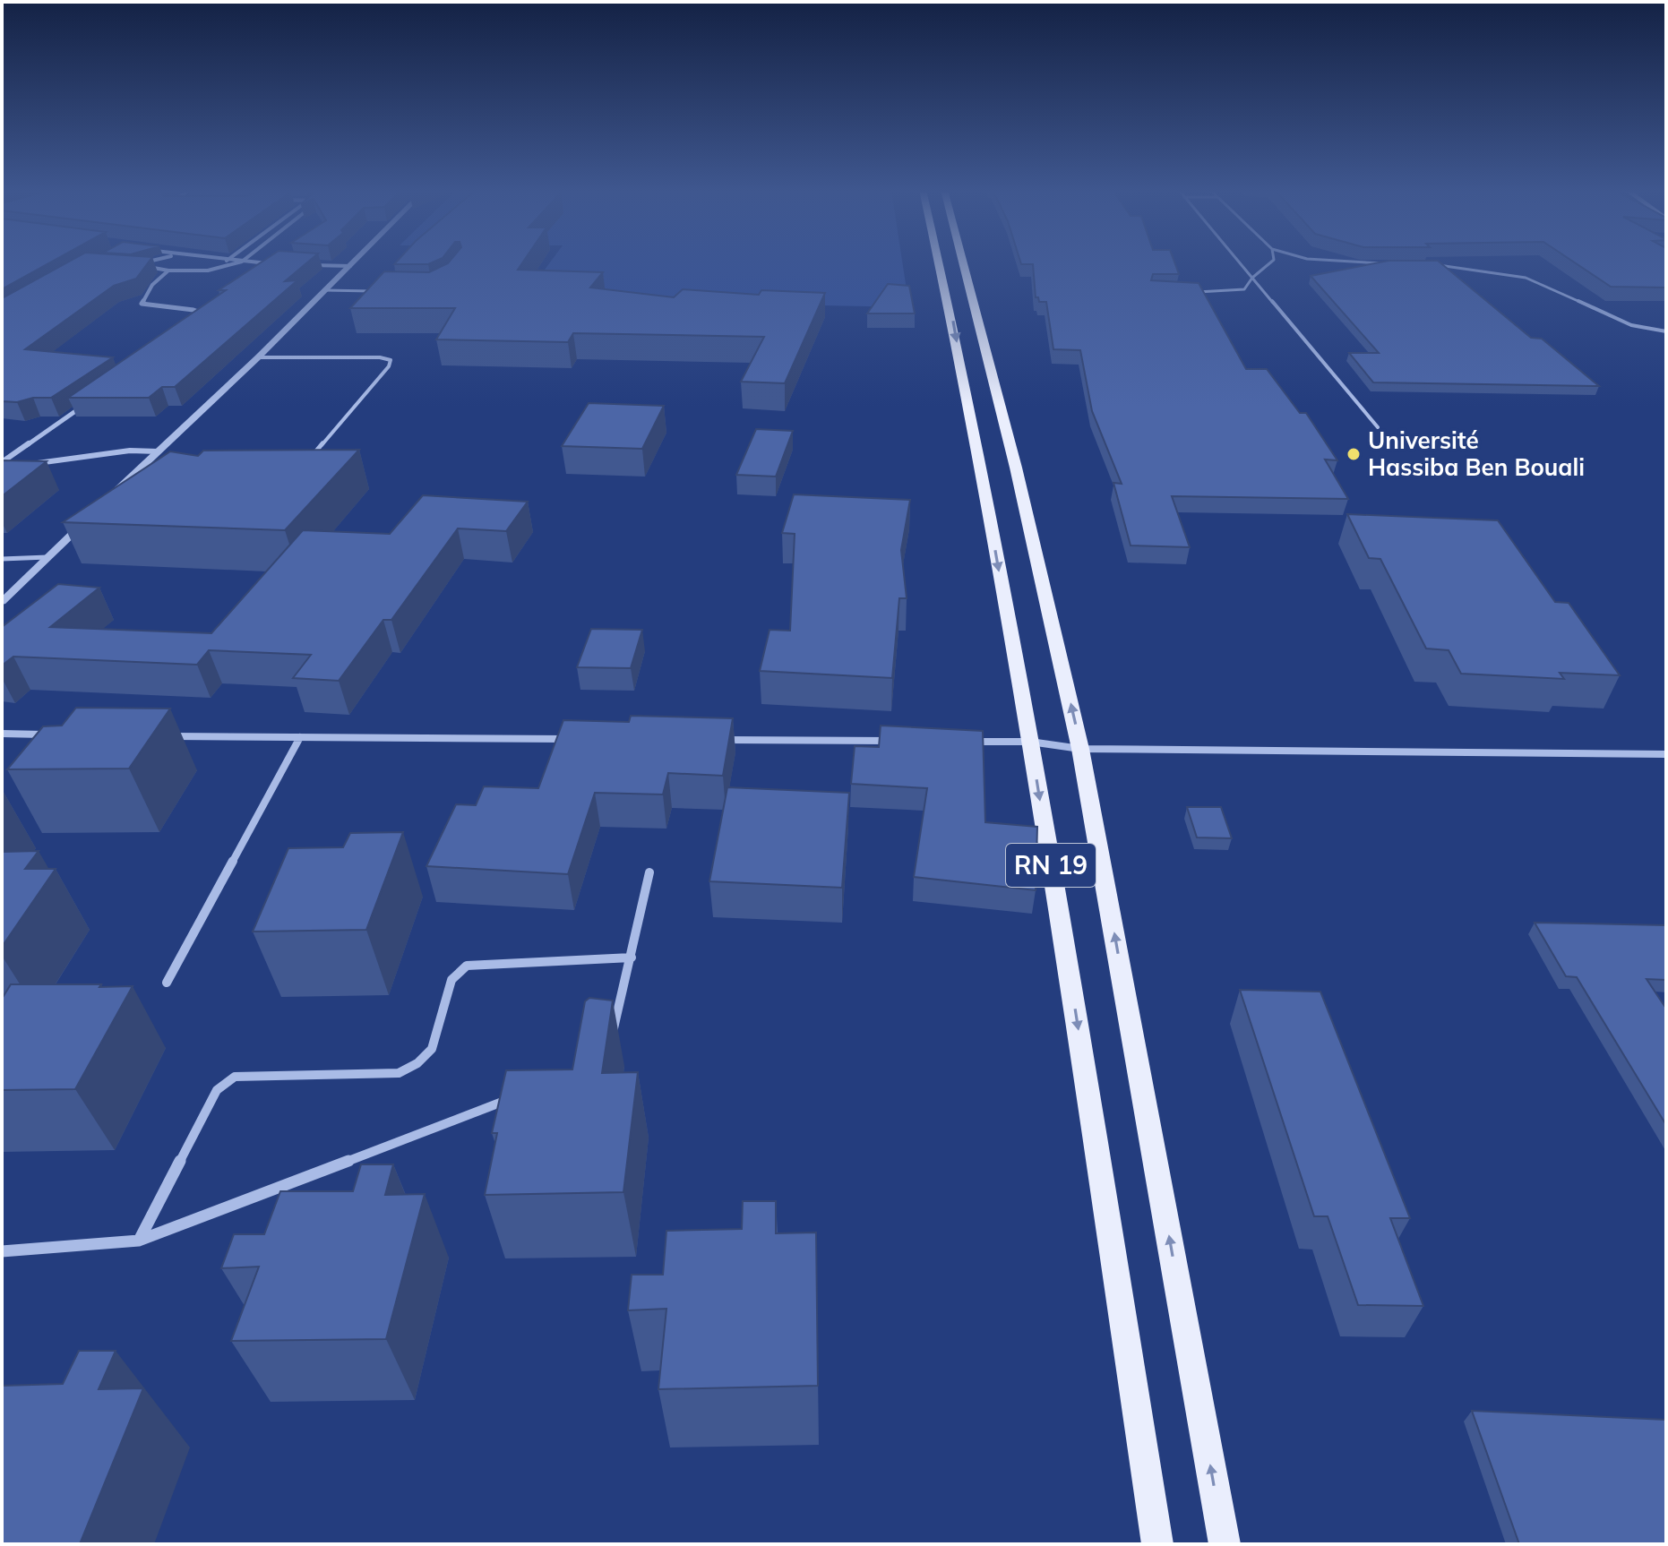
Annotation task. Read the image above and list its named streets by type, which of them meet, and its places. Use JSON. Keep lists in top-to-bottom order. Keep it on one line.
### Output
{"streets":{"main road":["RN 19"]},"places":["Université Hassiba Ben Bouali"]}
